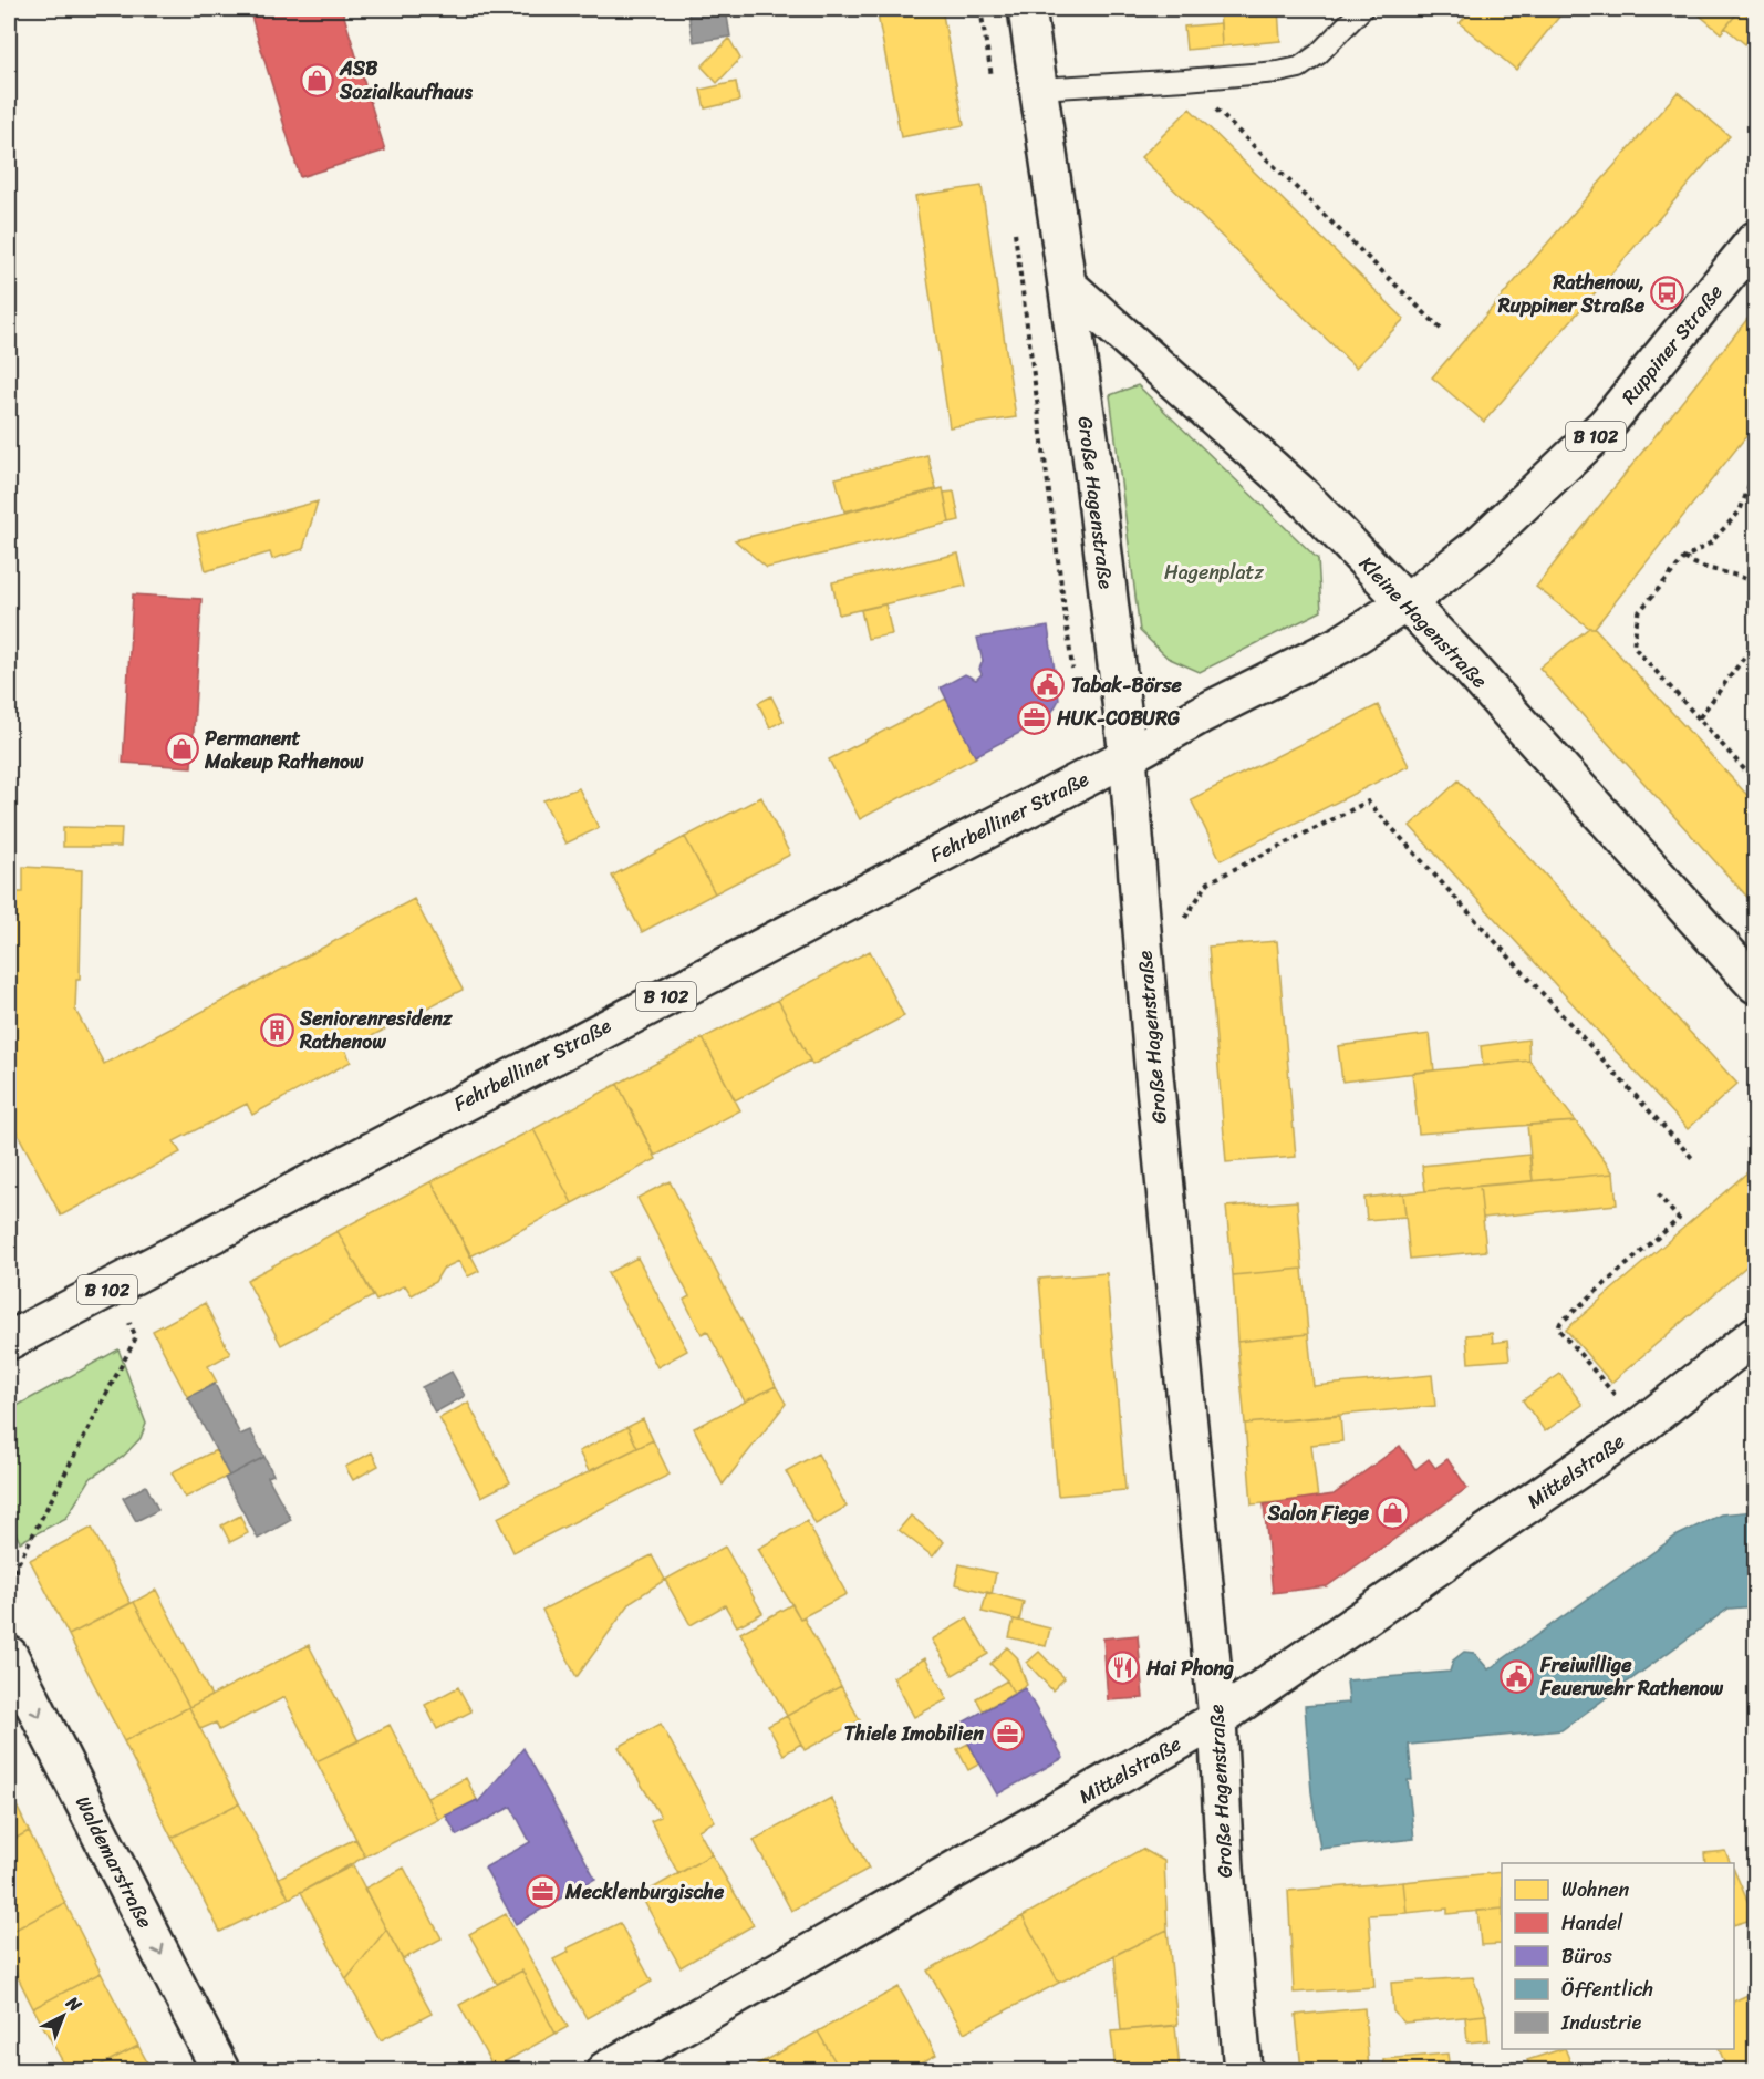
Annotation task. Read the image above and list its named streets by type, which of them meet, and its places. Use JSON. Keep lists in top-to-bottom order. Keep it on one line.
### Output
{"streets":{"street":["Ruppiner Straße","B 102","Große Hagenstraße","Kleine Hagenstraße","Fehrbelliner Straße","Mittelstraße","Waldemarstraße"]},"crossings":[["Ruppiner Straße","B 102"],["Ruppiner Straße","Kleine Hagenstraße"],["B 102","Große Hagenstraße"],["B 102","Kleine Hagenstraße"],["B 102","Fehrbelliner Straße"],["Große Hagenstraße","Kleine Hagenstraße"],["Große Hagenstraße","Fehrbelliner Straße"],["Große Hagenstraße","Mittelstraße"]],"one_way":["Waldemarstraße"],"parks":["Hagenplatz"],"places":{"shop":["ASB Sozialkaufhaus","Permanent Makeup Rathenow","Salon Fiege"],"bus stop":["Rathenow, Ruppiner Straße"],"public building":["Tabak-Börse","Freiwillige Feuerwehr Rathenow"],"office":["HUK-COBURG","Thiele Imobilien","Mecklenburgische"],"building":["Seniorenresidenz Rathenow"],"restaurant":["Hai Phong"]},"legend":["Wohnen","Handel","Büros","Öffentlich","Industrie"],"north":"top right"}
